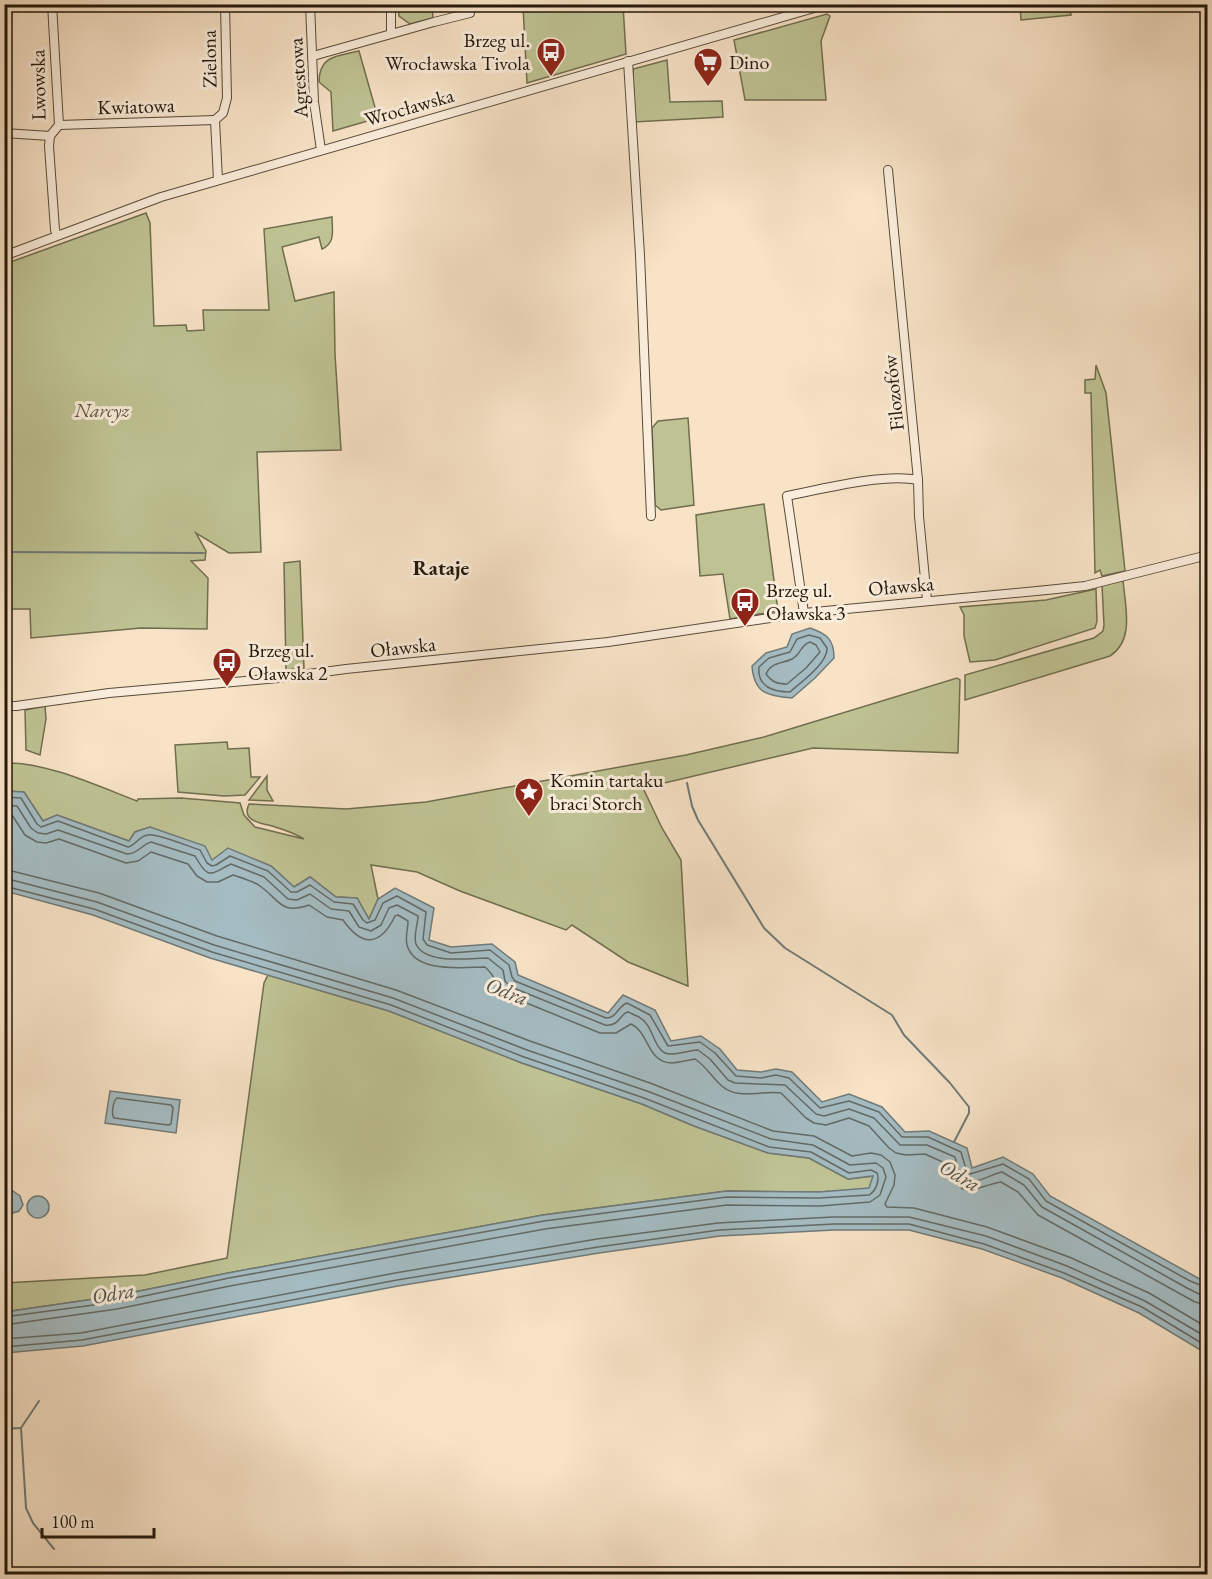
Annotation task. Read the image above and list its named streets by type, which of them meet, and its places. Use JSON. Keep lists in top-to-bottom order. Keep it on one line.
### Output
{"streets":{"street":["Zielona","Agrestowa","Lwowska","Kwiatowa","Wrocławska","Filozofów","Oławska"]},"crossings":[["Zielona","Kwiatowa"],["Agrestowa","Wrocławska"],["Lwowska","Kwiatowa"],["Lwowska","Wrocławska"],["Filozofów","Oławska"]],"districts":["Rataje"],"water":["Odra"],"parks":["Narcyz"],"places":{"bus stop":["Brzeg ul. Wrocławska Tivola","Brzeg ul. Oławska 3","Brzeg ul. Oławska 2"],"supermarket":["Dino"],"place":["Komin tartaku braci Storch"]},"scale_bar":"100 m"}
